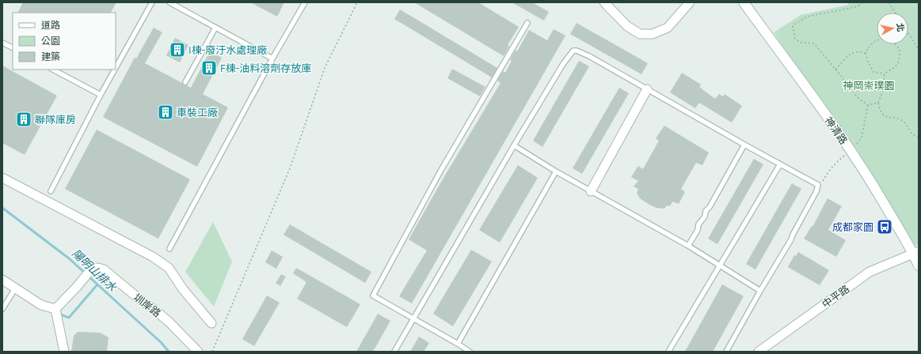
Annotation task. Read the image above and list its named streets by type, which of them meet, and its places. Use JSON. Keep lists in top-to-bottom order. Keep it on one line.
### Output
{"streets":{"street":["神清路","中平路","圳岸路"]},"crossings":[["神清路","中平路"]],"water":["陽明山排水"],"parks":["神岡崇璞園"],"places":{"building":["I棟-廢汙水處理廠","F棟-油料溶劑存放庫","車裝工廠","聯隊庫房"],"bus stop":["成都家園"]},"legend":["道路","公園","建築"],"north":"right"}
